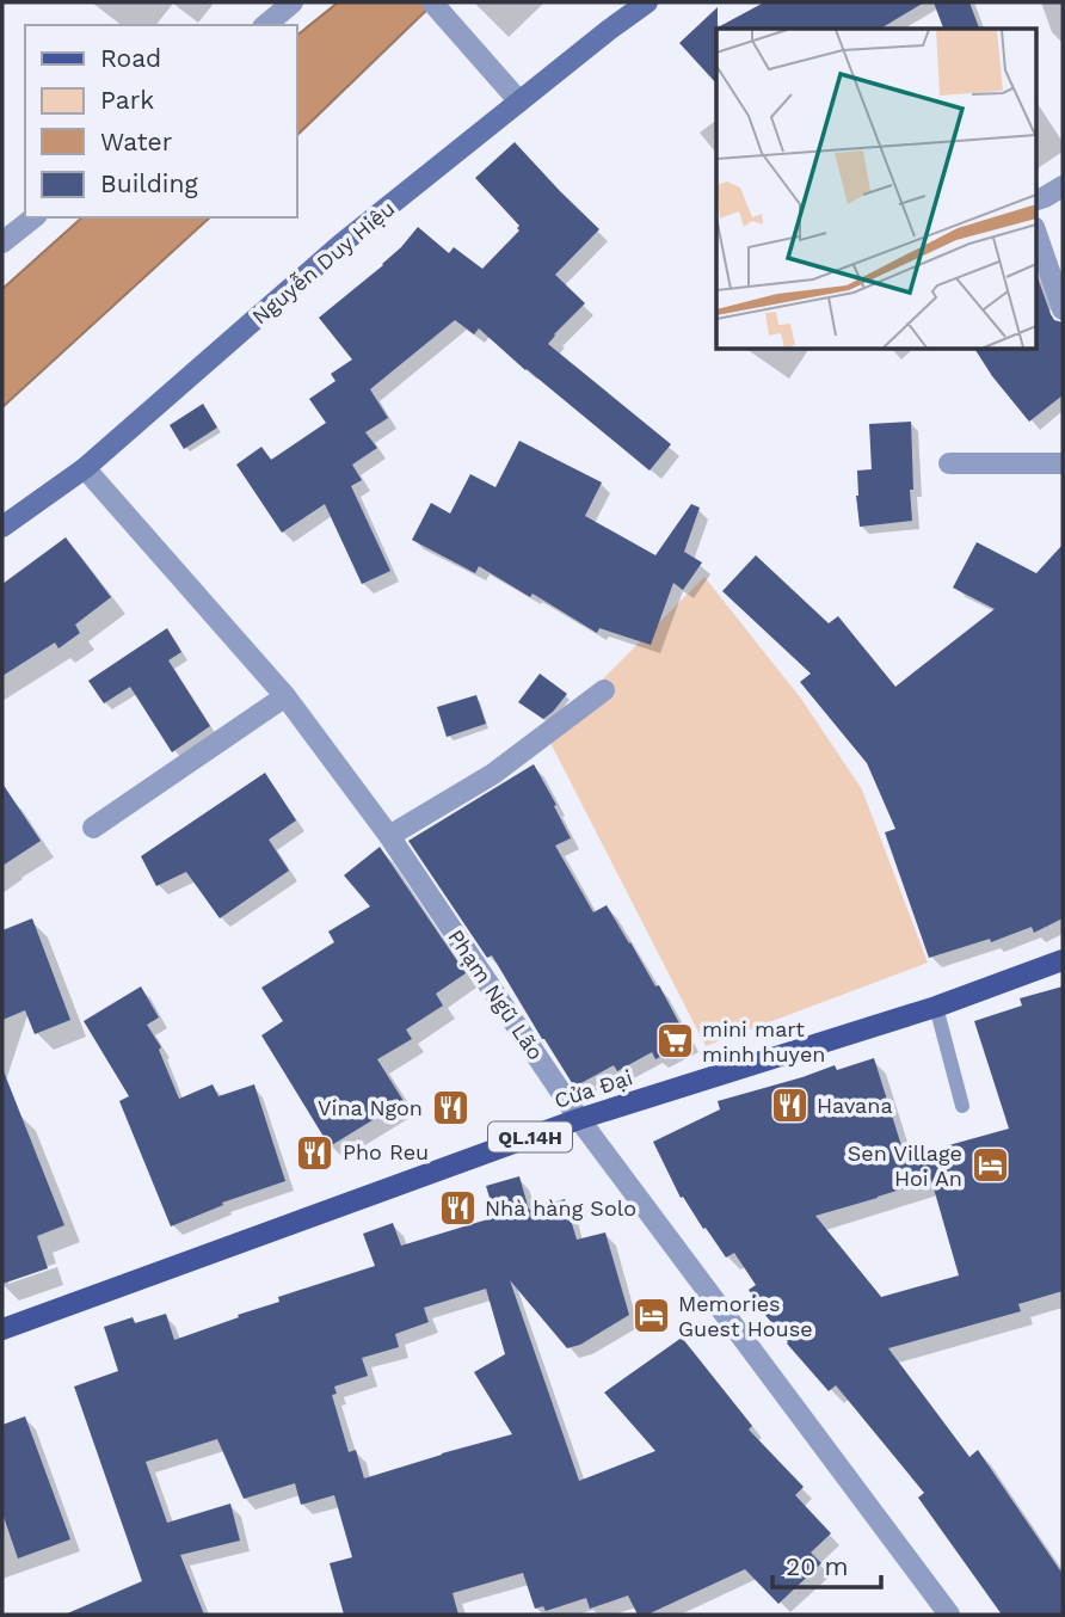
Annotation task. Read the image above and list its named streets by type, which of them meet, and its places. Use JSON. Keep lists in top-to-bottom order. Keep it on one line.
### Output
{"streets":{"main road":["Nguyễn Duy Hiệu","Cửa Đại","QL.14H"],"street":["Phạm Ngũ Lão"]},"crossings":[["Nguyễn Duy Hiệu","Phạm Ngũ Lão"],["Phạm Ngũ Lão","Cửa Đại"]],"places":{"supermarket":["mini mart minh huyen"],"restaurant":["Havana","Vina Ngon","Pho Reu","Nhà hàng Solo"],"hotel":["Sen Village Hoi An","Memories Guest House"]},"legend":["Road","Park","Water","Building"],"scale_bar":"20 m"}
